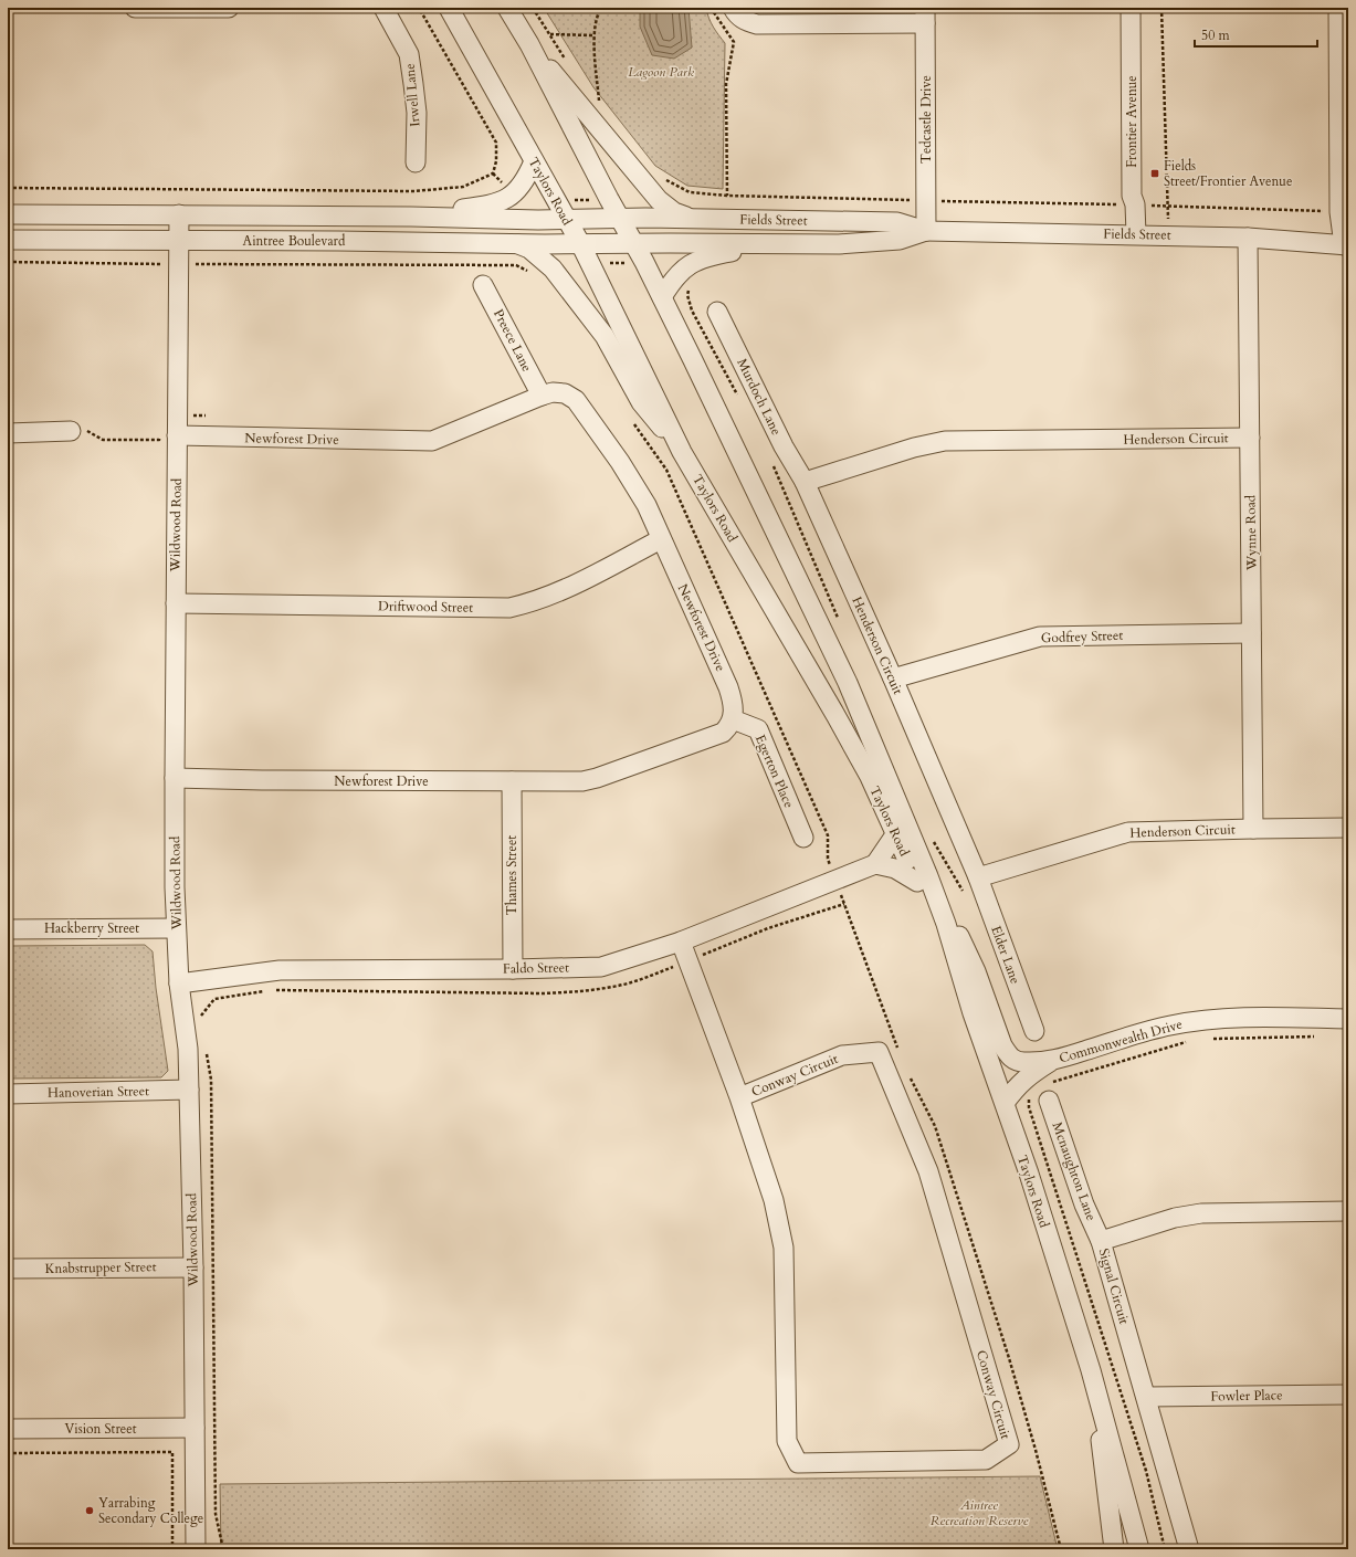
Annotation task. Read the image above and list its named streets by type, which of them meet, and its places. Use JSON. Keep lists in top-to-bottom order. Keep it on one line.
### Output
{"streets":{"street":["Irwell Lane","Tedcastle Drive","Frontier Avenue","Taylors Road","Fields Street","Aintree Boulevard","Preece Lane","Murdoch Lane","Newforest Drive","Henderson Circuit","Wildwood Road","Wynne Road","Driftwood Street","Godfrey Street","Egerton Place","Thames Street","Hackberry Street","Elder Lane","Faldo Street","Commonwealth Drive","Conway Circuit","Hanoverian Street","Mcnaughton Lane","Knabstrupper Street","Signal Circuit","Fowler Place","Vision Street"]},"crossings":[["Tedcastle Drive","Fields Street"],["Frontier Avenue","Fields Street"],["Taylors Road","Fields Street"],["Taylors Road","Aintree Boulevard"],["Taylors Road","Commonwealth Drive"],["Fields Street","Aintree Boulevard"],["Fields Street","Wynne Road"],["Aintree Boulevard","Wildwood Road"],["Preece Lane","Newforest Drive"],["Murdoch Lane","Henderson Circuit"],["Newforest Drive","Wildwood Road"],["Newforest Drive","Driftwood Street"],["Newforest Drive","Egerton Place"],["Newforest Drive","Thames Street"],["Henderson Circuit","Wynne Road"],["Henderson Circuit","Godfrey Street"],["Henderson Circuit","Elder Lane"],["Wildwood Road","Driftwood Street"],["Wildwood Road","Hackberry Street"],["Wildwood Road","Faldo Street"],["Wildwood Road","Hanoverian Street"],["Wildwood Road","Knabstrupper Street"],["Wildwood Road","Vision Street"],["Wynne Road","Godfrey Street"],["Thames Street","Faldo Street"],["Faldo Street","Conway Circuit"],["Mcnaughton Lane","Signal Circuit"],["Signal Circuit","Fowler Place"]],"parks":["Lagoon Park","Aintree Recreation Reserve"],"places":{"transit":["Fields Street/Frontier Avenue"],"other":["Yarrabing Secondary College"]},"scale_bar":"50 m"}
